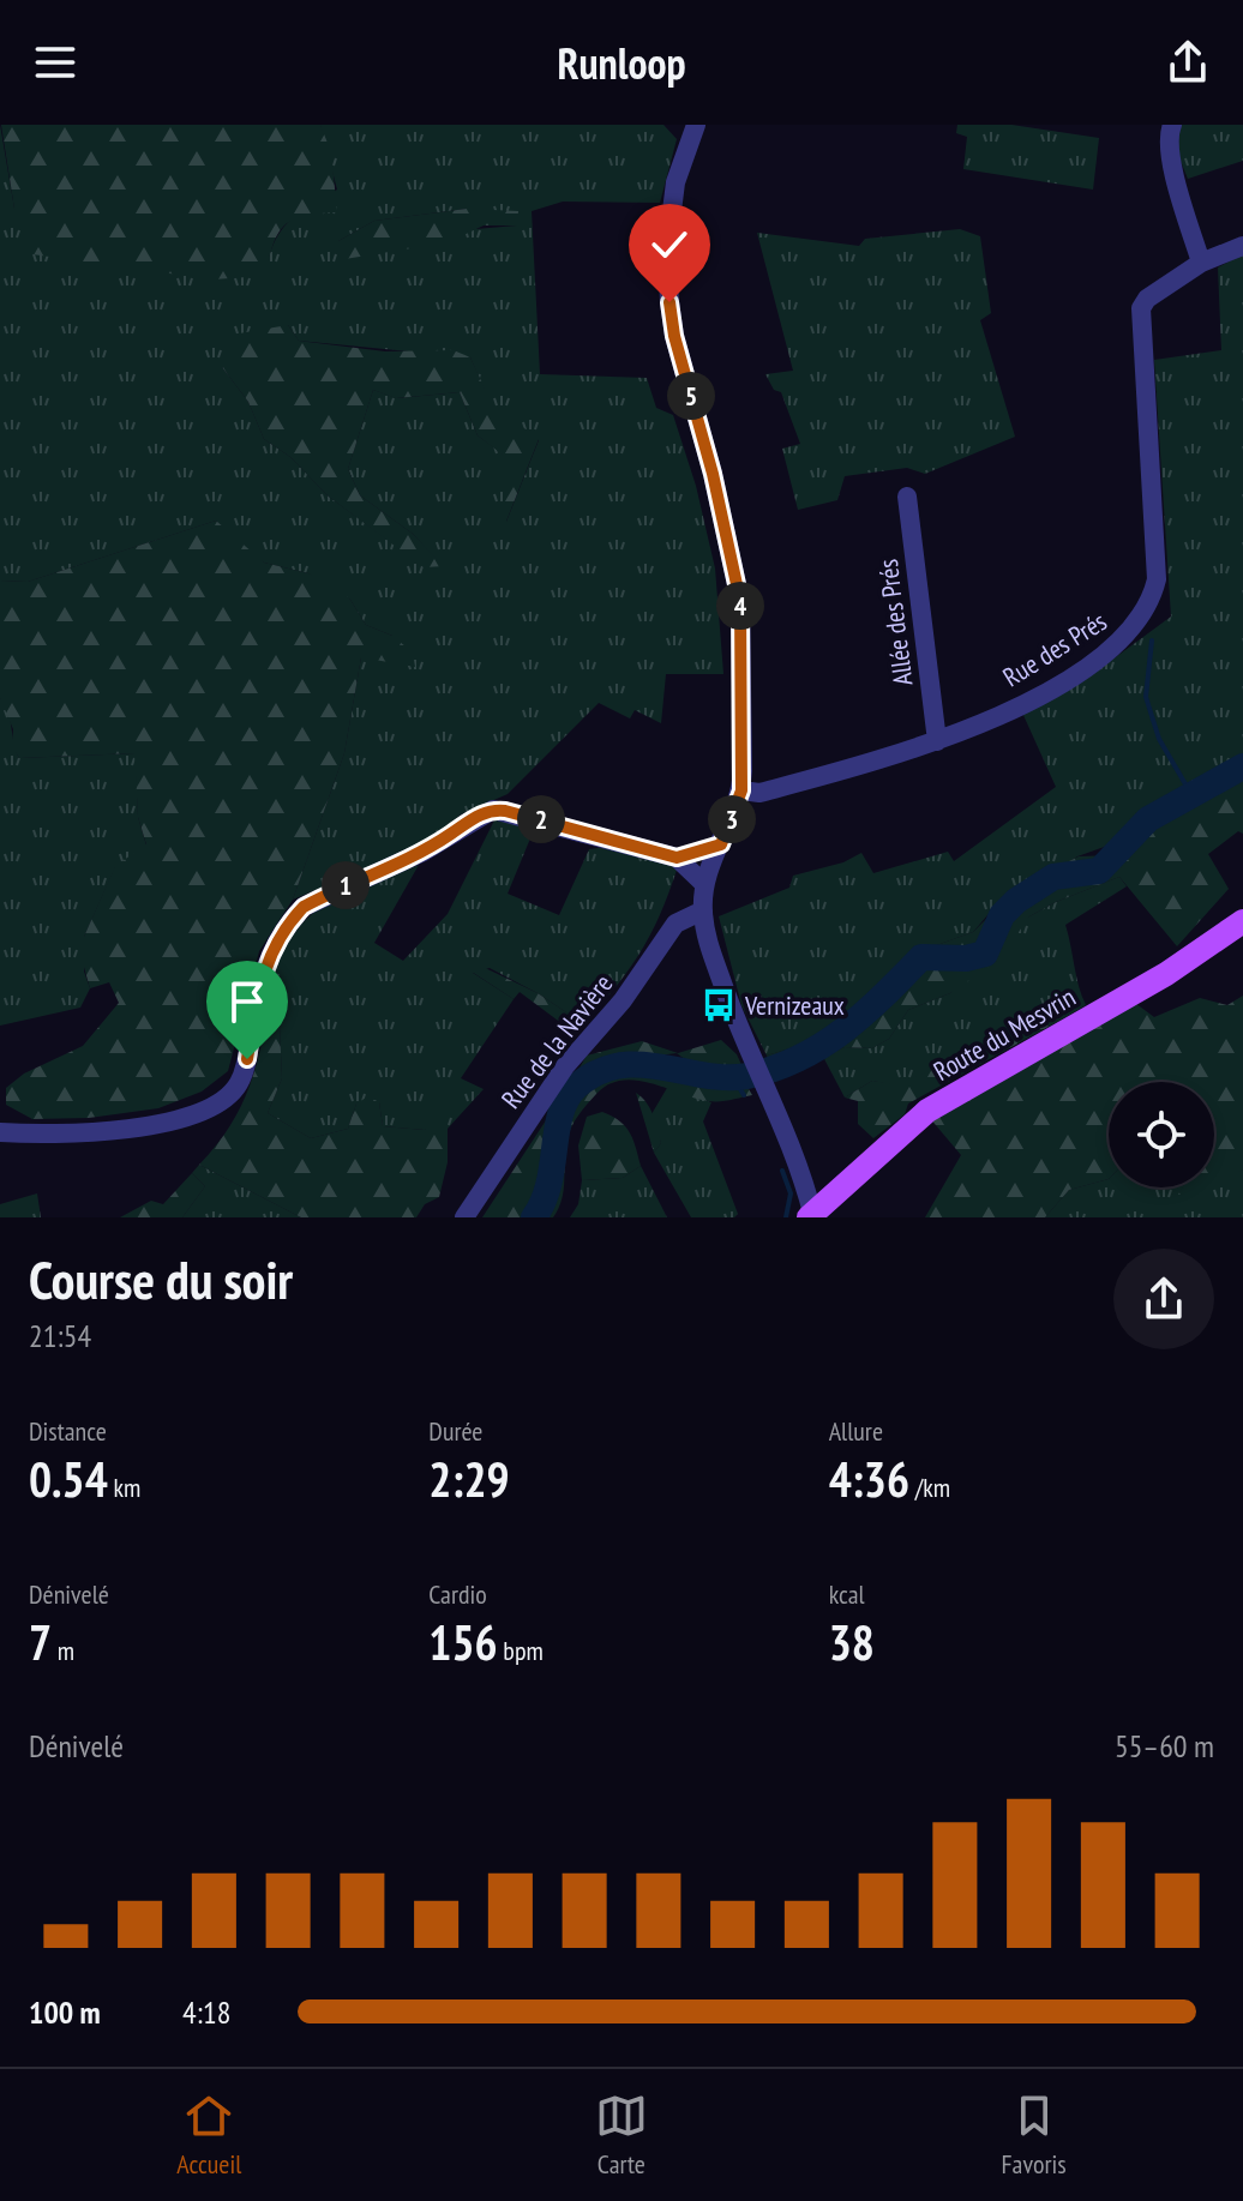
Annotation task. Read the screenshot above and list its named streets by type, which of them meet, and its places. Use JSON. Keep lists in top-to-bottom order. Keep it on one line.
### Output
{"streets":{"main road":["Route du Mesvrin"],"street":["Allée des Prés","Rue des Prés","Rue de la Navière"]},"crossings":[["Allée des Prés","Rue des Prés"]],"places":{"bus stop":["Vernizeaux"]},"page":{"header":"Runloop","pins":["5","4","2","3","1"],"heading":["Course du soir","21:54"],"stats":[["Distance","0.54 km"],["Durée","2:29"],["Allure","4:36 /km"],["Dénivelé","7 m"],["Cardio","156 bpm"],["kcal","38"]],"chart":["Dénivelé","55–60 m"],"list":[{"name":"100 m","note":"4:18"}],"tabs":["Accueil","Carte","Favoris"]}}
